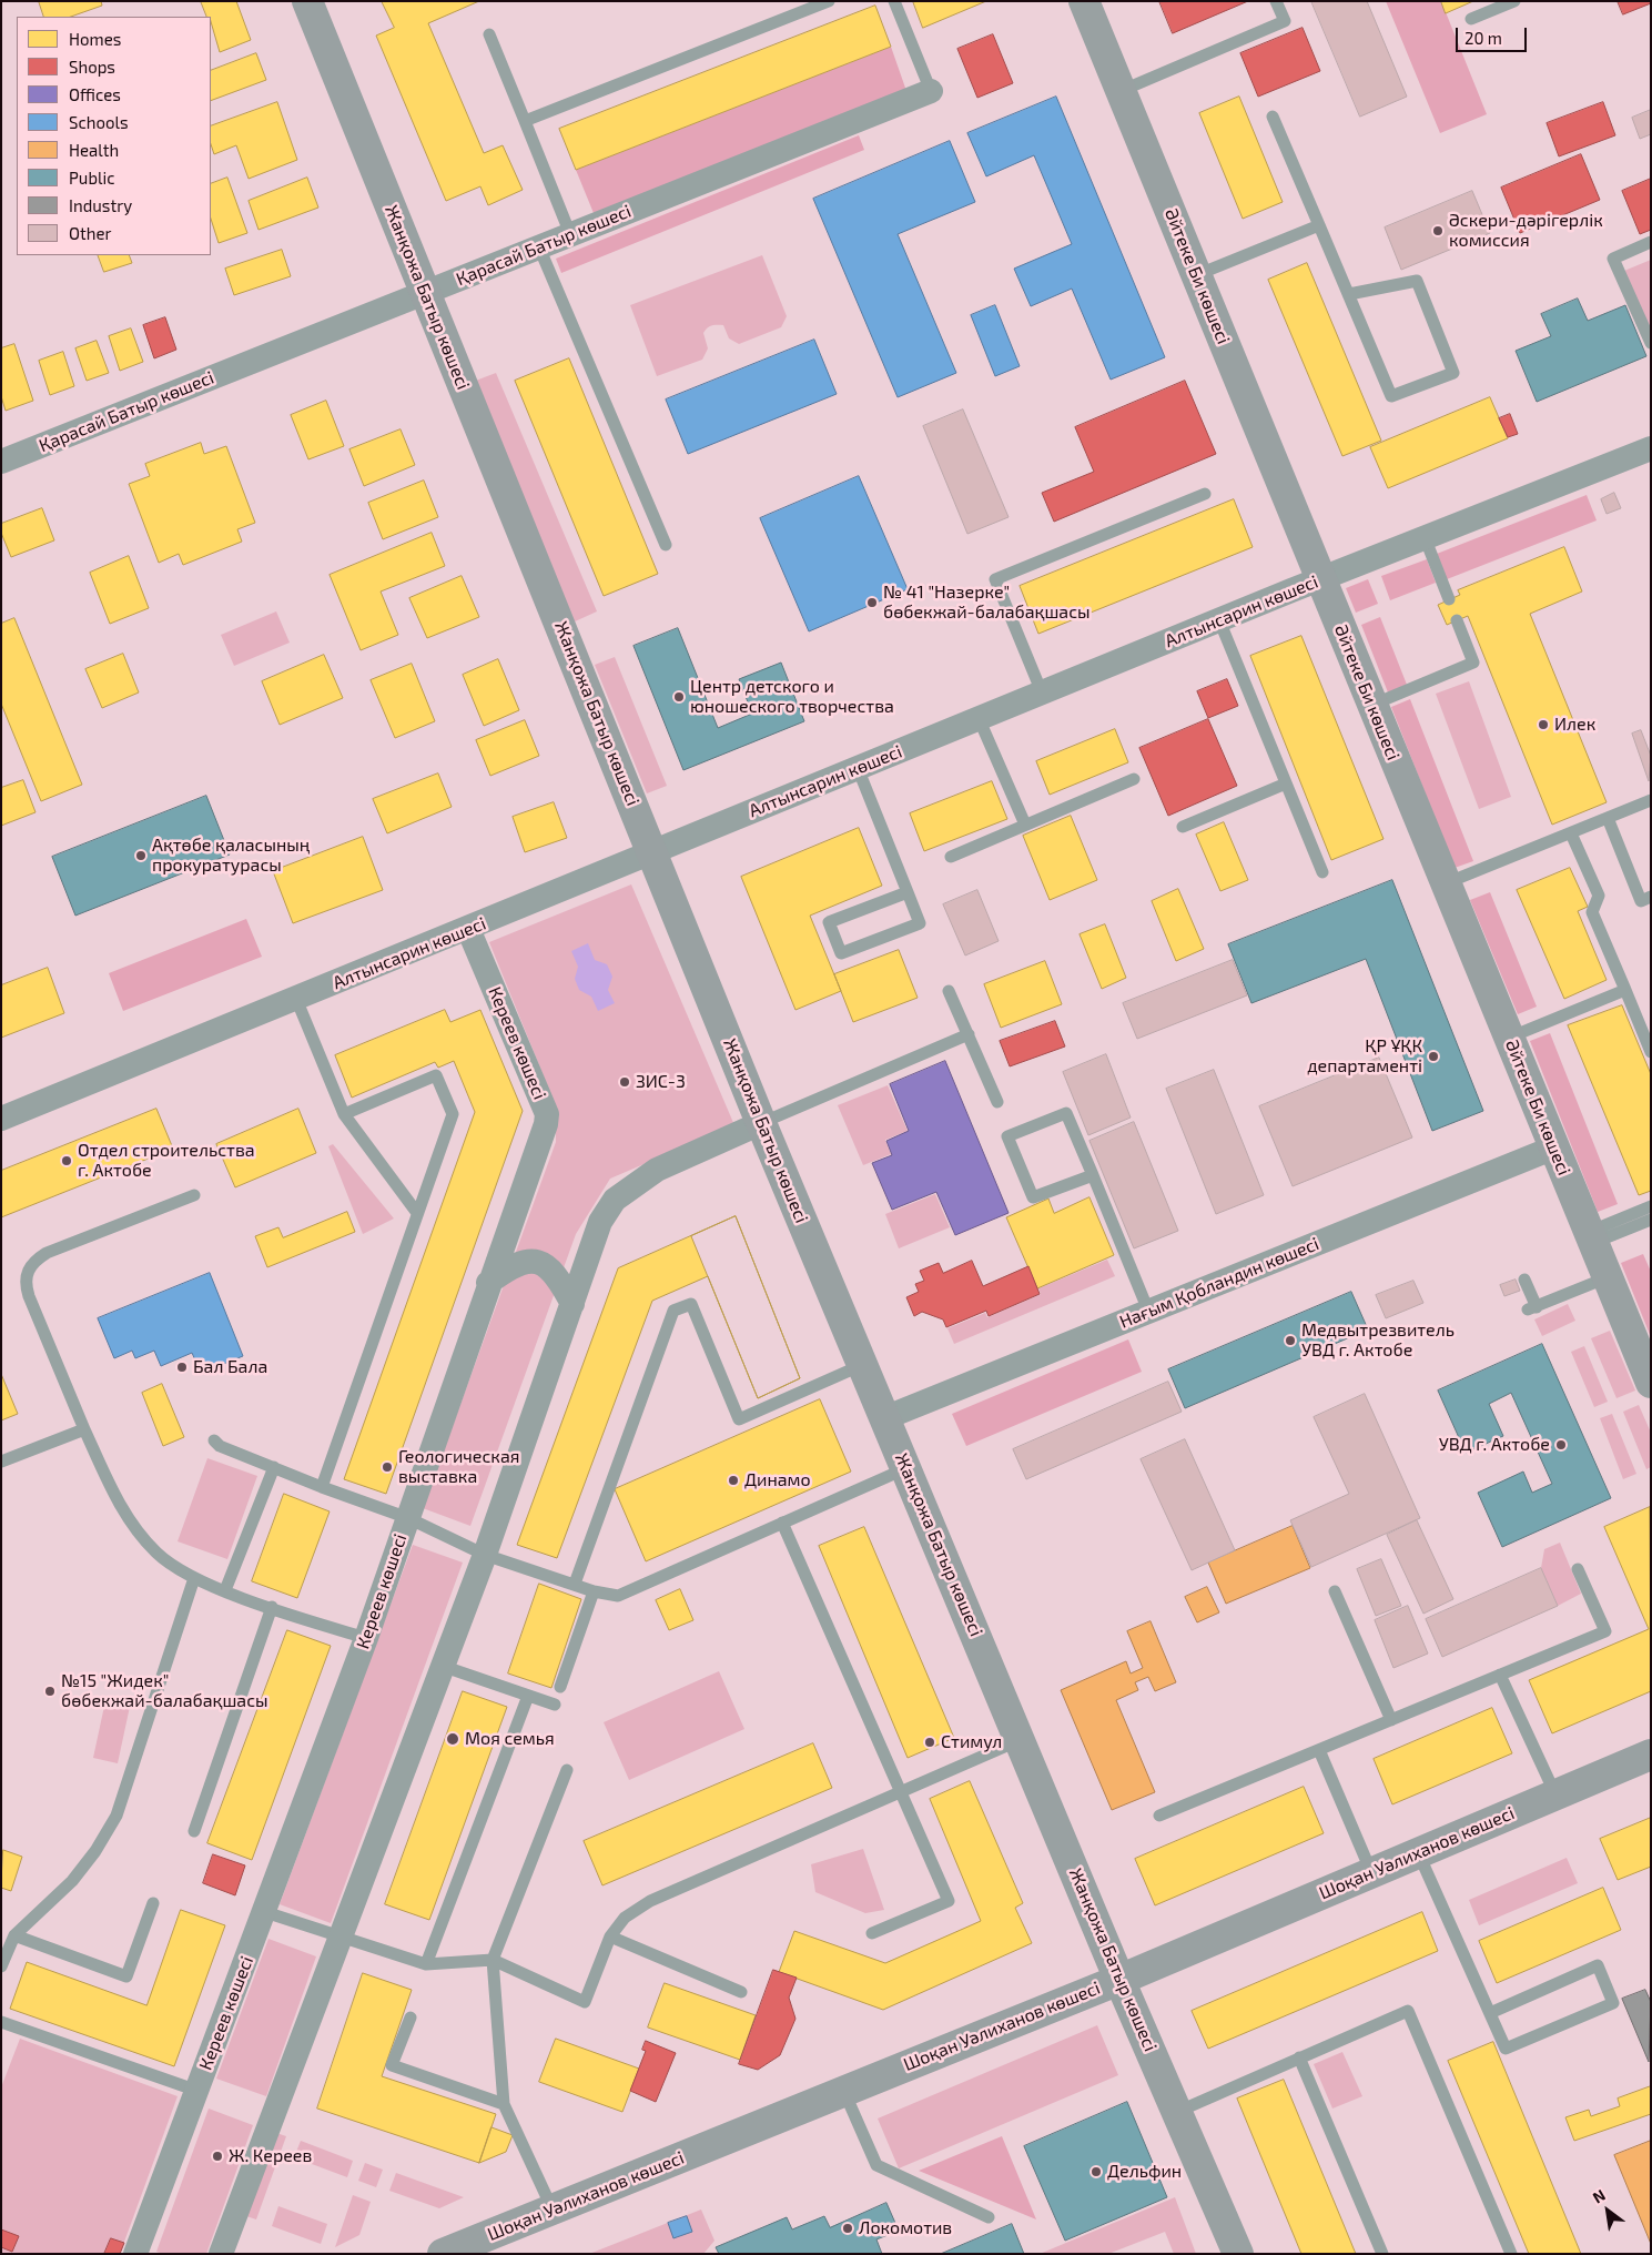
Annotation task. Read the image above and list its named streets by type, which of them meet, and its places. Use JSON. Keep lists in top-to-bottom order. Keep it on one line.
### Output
{"streets":{"street":["Қарасай Батыр көшесі","Әйтеке Би көшесі","Жанқожа Батыр көшесі","Алтынсарин көшесі","Кереев көшесі","Нағым Қобландин көшесі","Шоқан Уәлиханов көшесі"]},"crossings":[["Қарасай Батыр көшесі","Жанқожа Батыр көшесі"],["Әйтеке Би көшесі","Алтынсарин көшесі"],["Әйтеке Би көшесі","Нағым Қобландин көшесі"],["Жанқожа Батыр көшесі","Алтынсарин көшесі"],["Жанқожа Батыр көшесі","Нағым Қобландин көшесі"],["Жанқожа Батыр көшесі","Шоқан Уәлиханов көшесі"],["Алтынсарин көшесі","Кереев көшесі"]],"places":["Әскери-дәрігерлік комиссия","№ 41 \"Назерке\" бөбекжай-балабақшасы","Центр детского и юношеского творчества","Илек","Ақтөбе қаласының прокуратурасы","ҚР ҰҚК департаменті","ЗИС-3","Отдел строительства г. Актобе","Медвытрезвитель УВД г. Актобе","Бал Бала","УВД г. Актобе","Геологическая выставка","Динамо","№15 \"Жидек\" бөбекжай-балабақшасы","Моя семья","Стимул","Ж. Кереев","Дельфин","Локомотив"],"legend":["Homes","Shops","Offices","Schools","Health","Public","Industry","Other"],"scale_bar":"20 m","north":"top left"}
